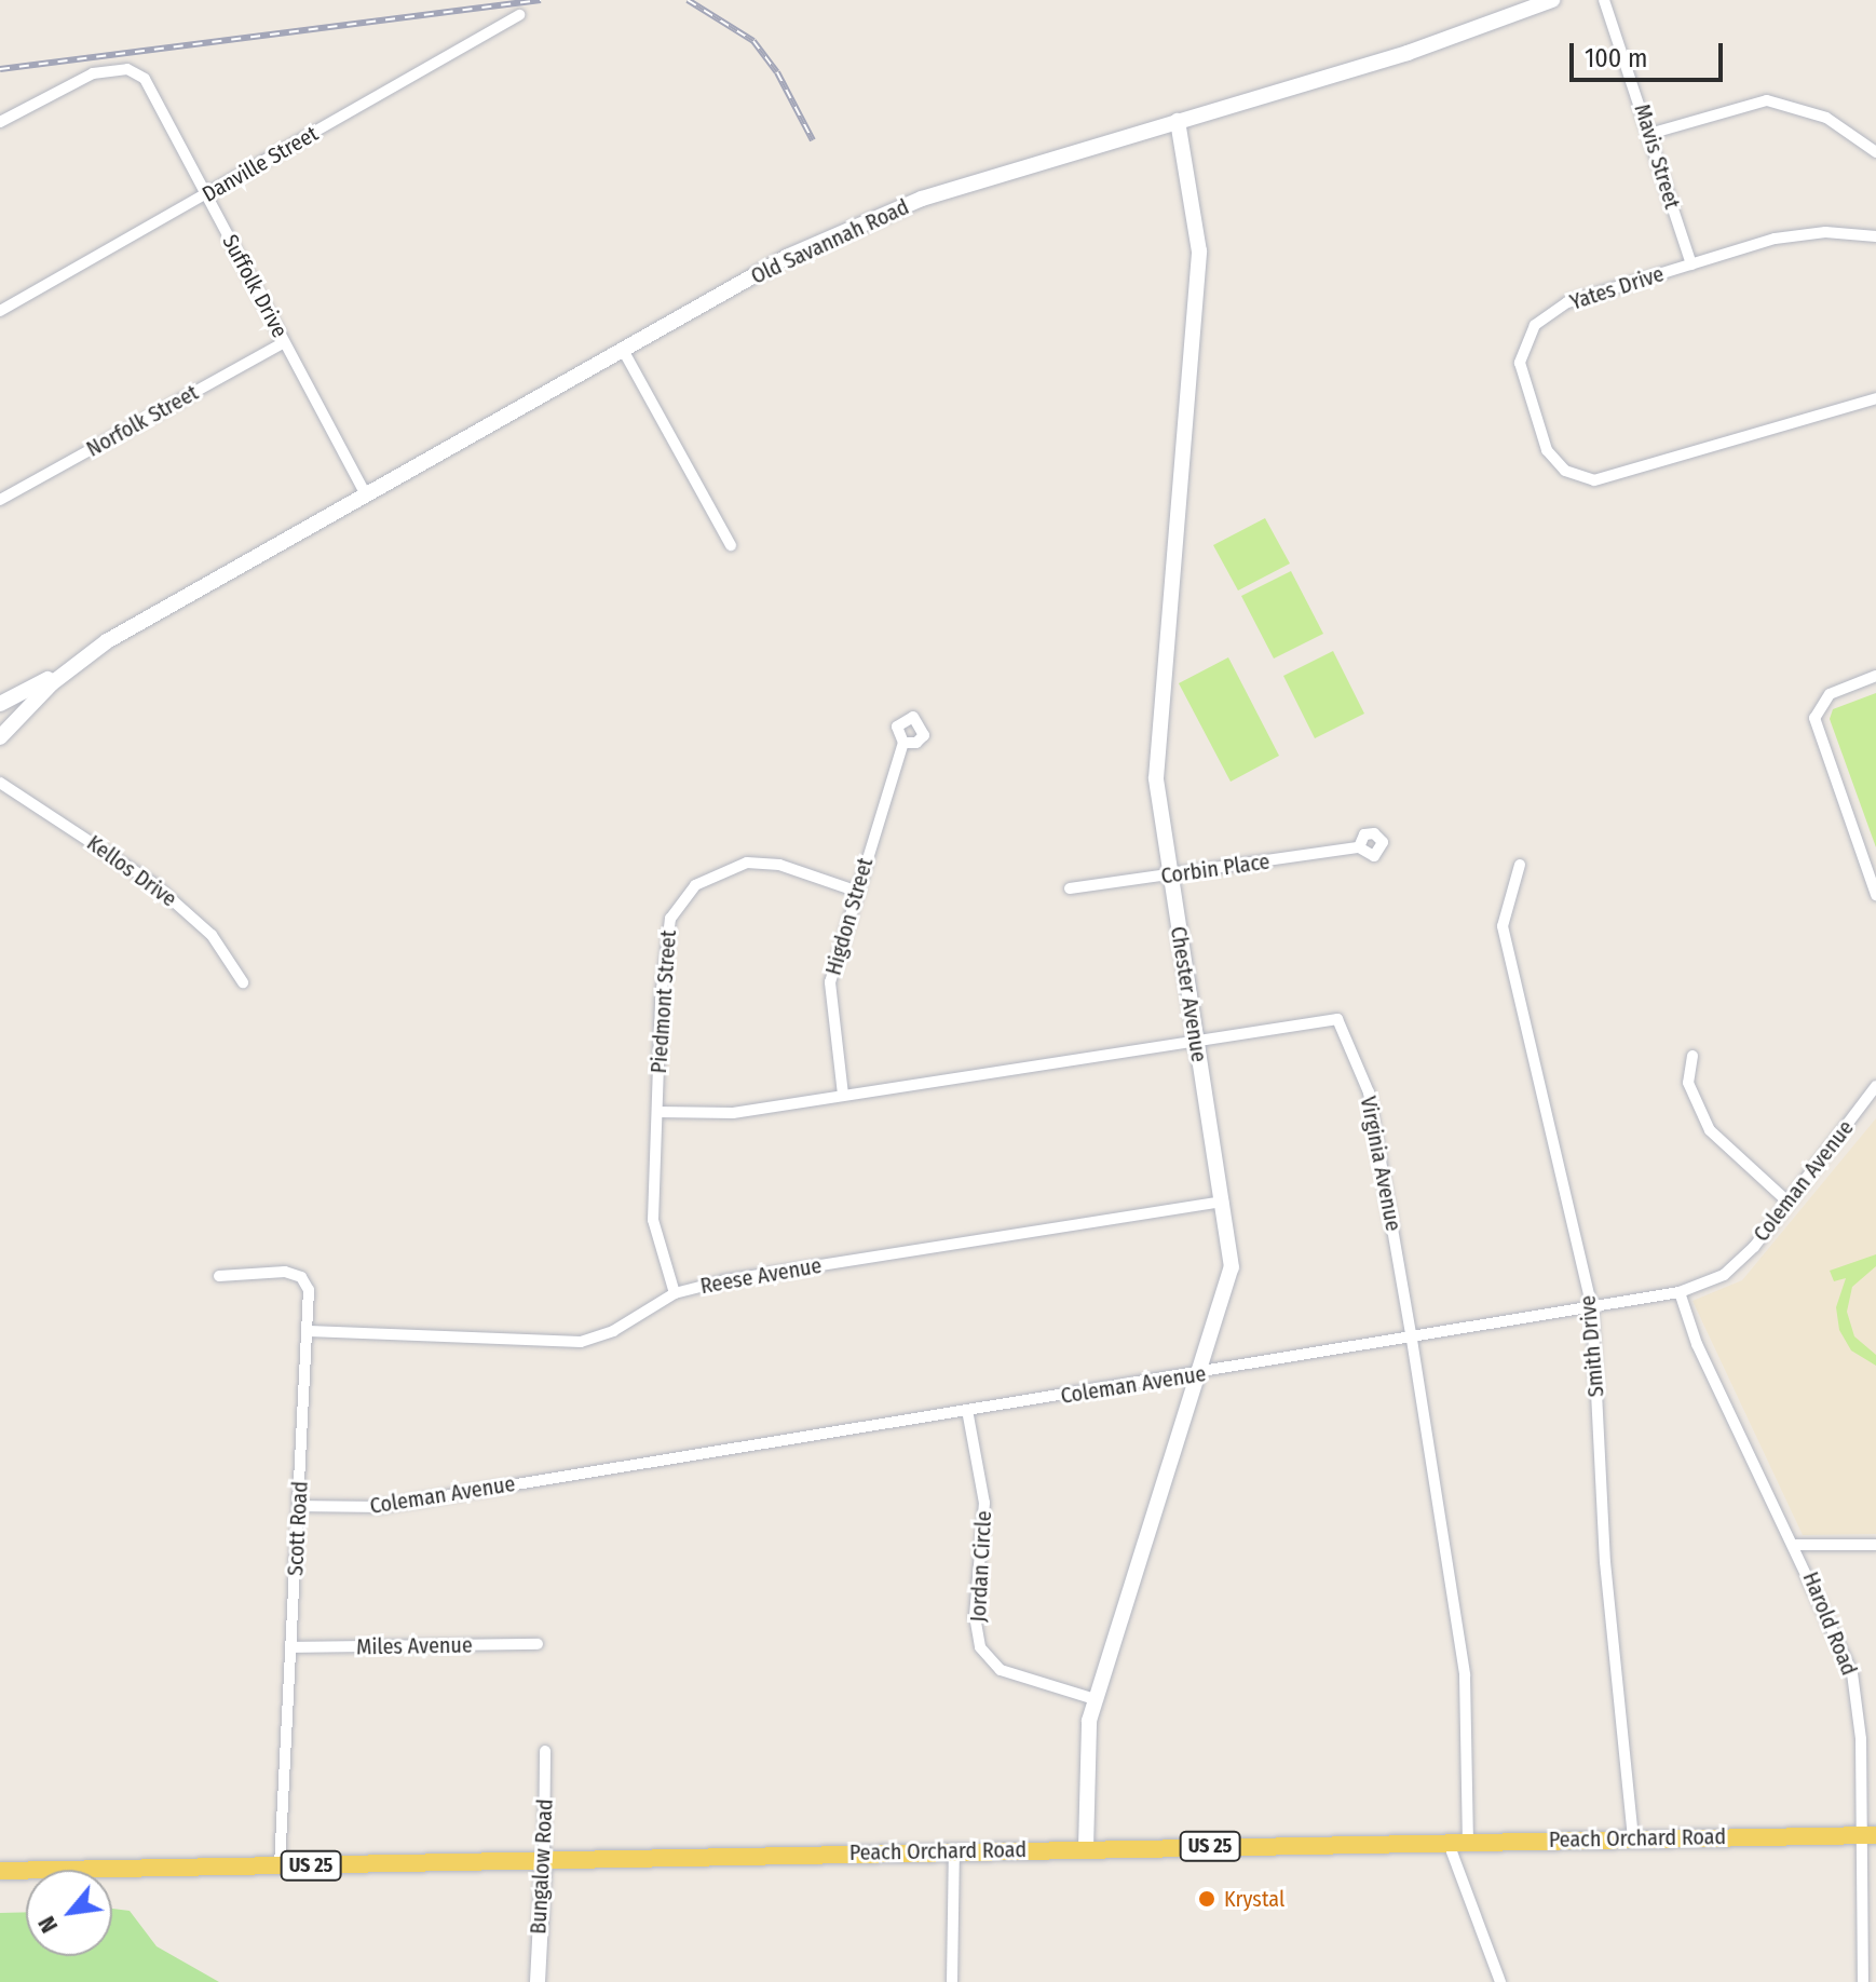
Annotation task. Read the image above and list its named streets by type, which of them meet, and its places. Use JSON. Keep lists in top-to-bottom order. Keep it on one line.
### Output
{"streets":{"main road":["Peach Orchard Road","US 25"],"street":["Mavis Street","Danville Street","Old Savannah Road","Suffolk Drive","Yates Drive","Norfolk Street","Corbin Place","Kellos Drive","Higdon Street","Chester Avenue","Piedmont Street","Virginia Avenue","Coleman Avenue","Reese Avenue","Smith Drive","Scott Road","Jordan Circle","Harold Road","Miles Avenue","Bungalow Road"]},"crossings":[["Mavis Street","Yates Drive"],["Danville Street","Suffolk Drive"],["Old Savannah Road","Suffolk Drive"],["Old Savannah Road","Chester Avenue"],["Suffolk Drive","Norfolk Street"],["Corbin Place","Chester Avenue"],["Higdon Street","Piedmont Street"],["Higdon Street","Virginia Avenue"],["Chester Avenue","Virginia Avenue"],["Chester Avenue","Coleman Avenue"],["Chester Avenue","Reese Avenue"],["Chester Avenue","Jordan Circle"],["Chester Avenue","Peach Orchard Road"],["Piedmont Street","Virginia Avenue"],["Piedmont Street","Reese Avenue"],["Virginia Avenue","Coleman Avenue"],["Virginia Avenue","Peach Orchard Road"],["Coleman Avenue","Smith Drive"],["Coleman Avenue","Scott Road"],["Coleman Avenue","Jordan Circle"],["Coleman Avenue","Harold Road"],["Reese Avenue","Scott Road"],["Smith Drive","Peach Orchard Road"],["Scott Road","Miles Avenue"],["Scott Road","Peach Orchard Road"],["Harold Road","Peach Orchard Road"],["Peach Orchard Road","Bungalow Road"]],"places":["Krystal"],"scale_bar":"100 m","north":"bottom left"}
